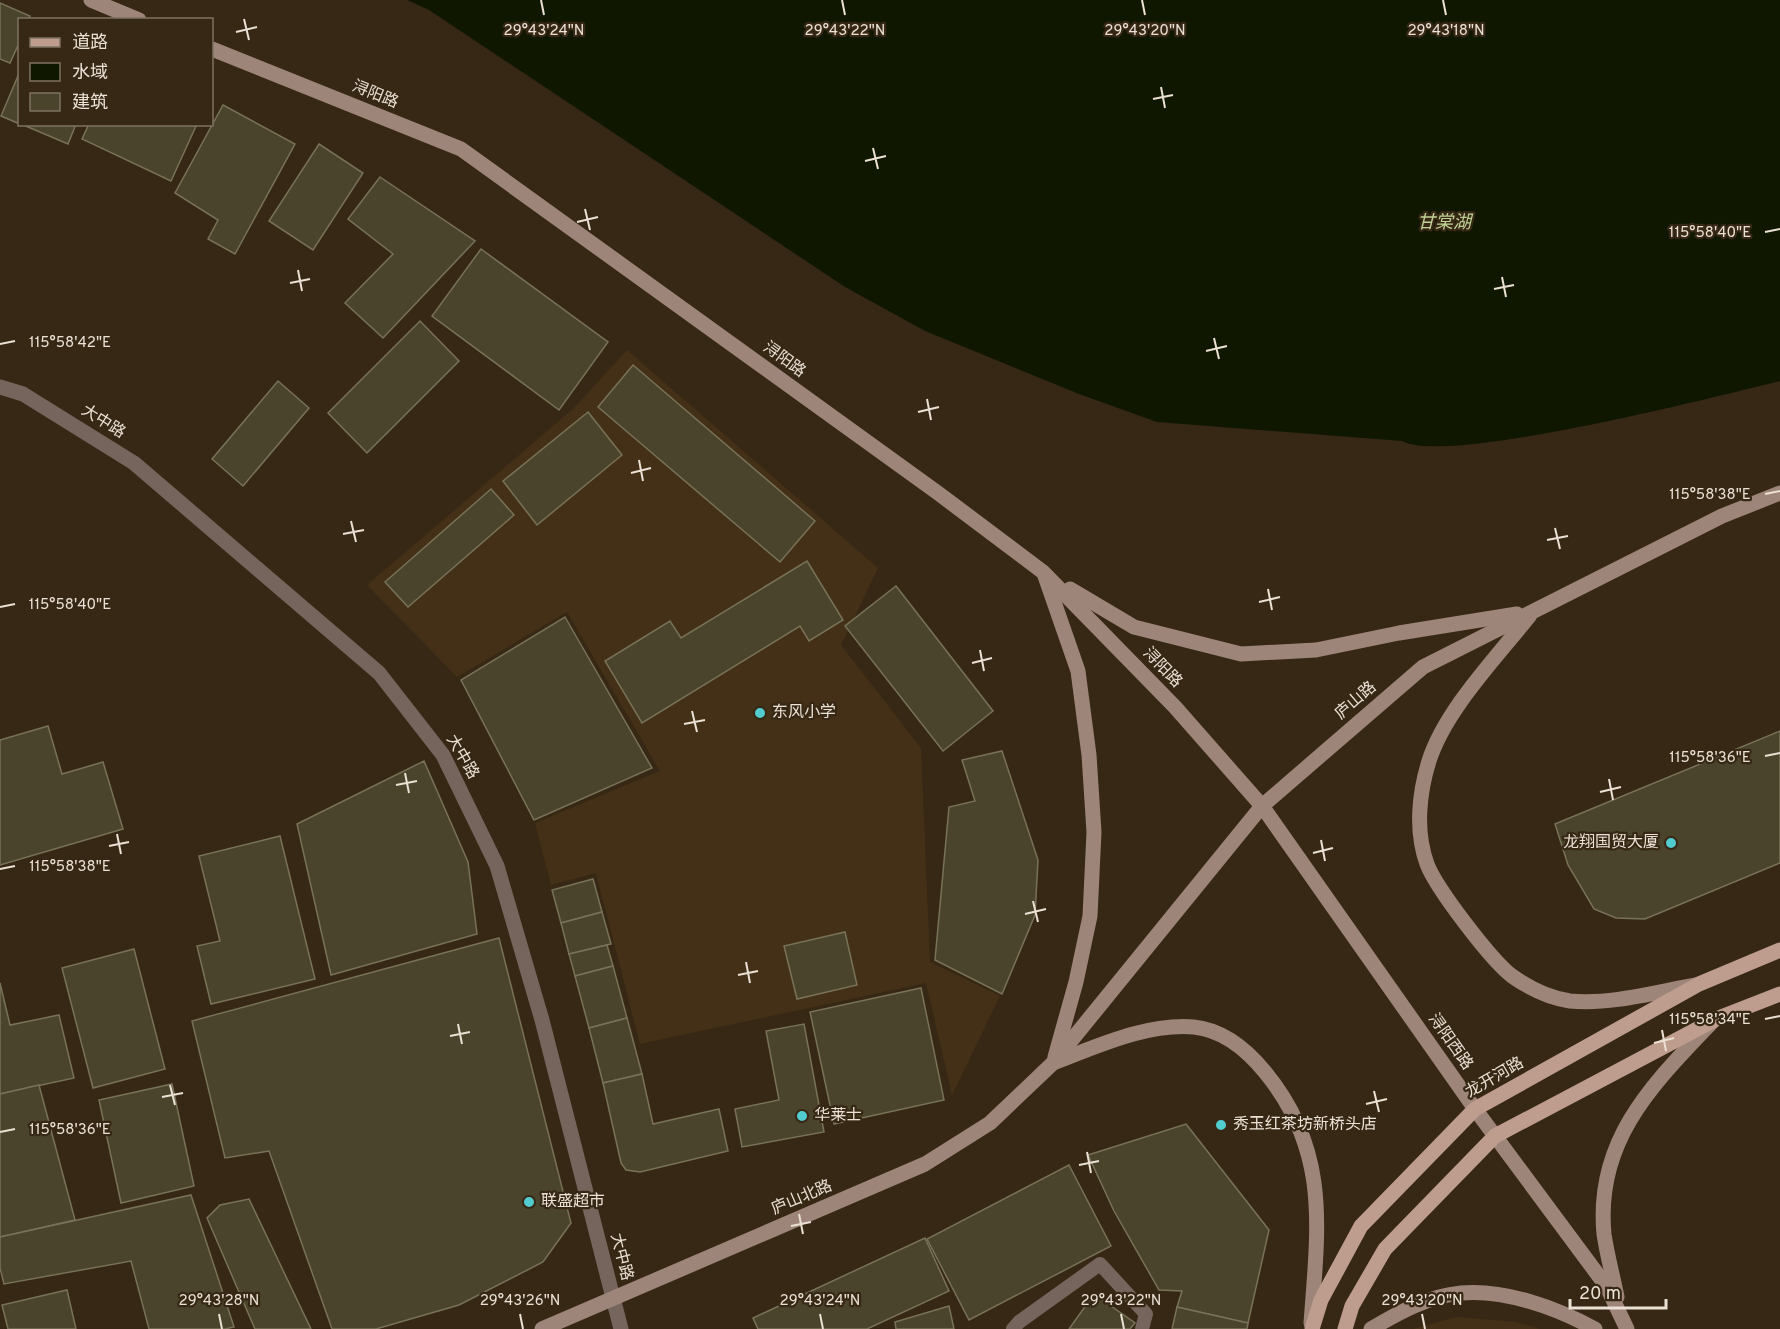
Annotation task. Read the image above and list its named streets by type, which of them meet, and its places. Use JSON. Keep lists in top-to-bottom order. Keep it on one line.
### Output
{"streets":{"main road":["浔阳路","庐山路","浔阳西路","龙开河路","庐山北路"],"street":["大中路"]},"crossings":[["浔阳路","庐山路"],["浔阳路","浔阳西路"],["大中路","庐山北路"],["庐山路","浔阳西路"],["庐山路","庐山北路"],["浔阳西路","龙开河路"]],"water":["甘棠湖"],"places":["东风小学","龙翔国贸大厦","华莱士","秀玉红茶坊新桥头店","联盛超市"],"legend":["道路","水域","建筑"],"scale_bar":"20 m","coordinates":["29°43'24\"N","29°43'22\"N","29°43'20\"N","29°43'18\"N","115°58'40\"E","115°58'42\"E","115°58'38\"E","115°58'36\"E","115°58'34\"E","29°43'28\"N","29°43'26\"N"]}
